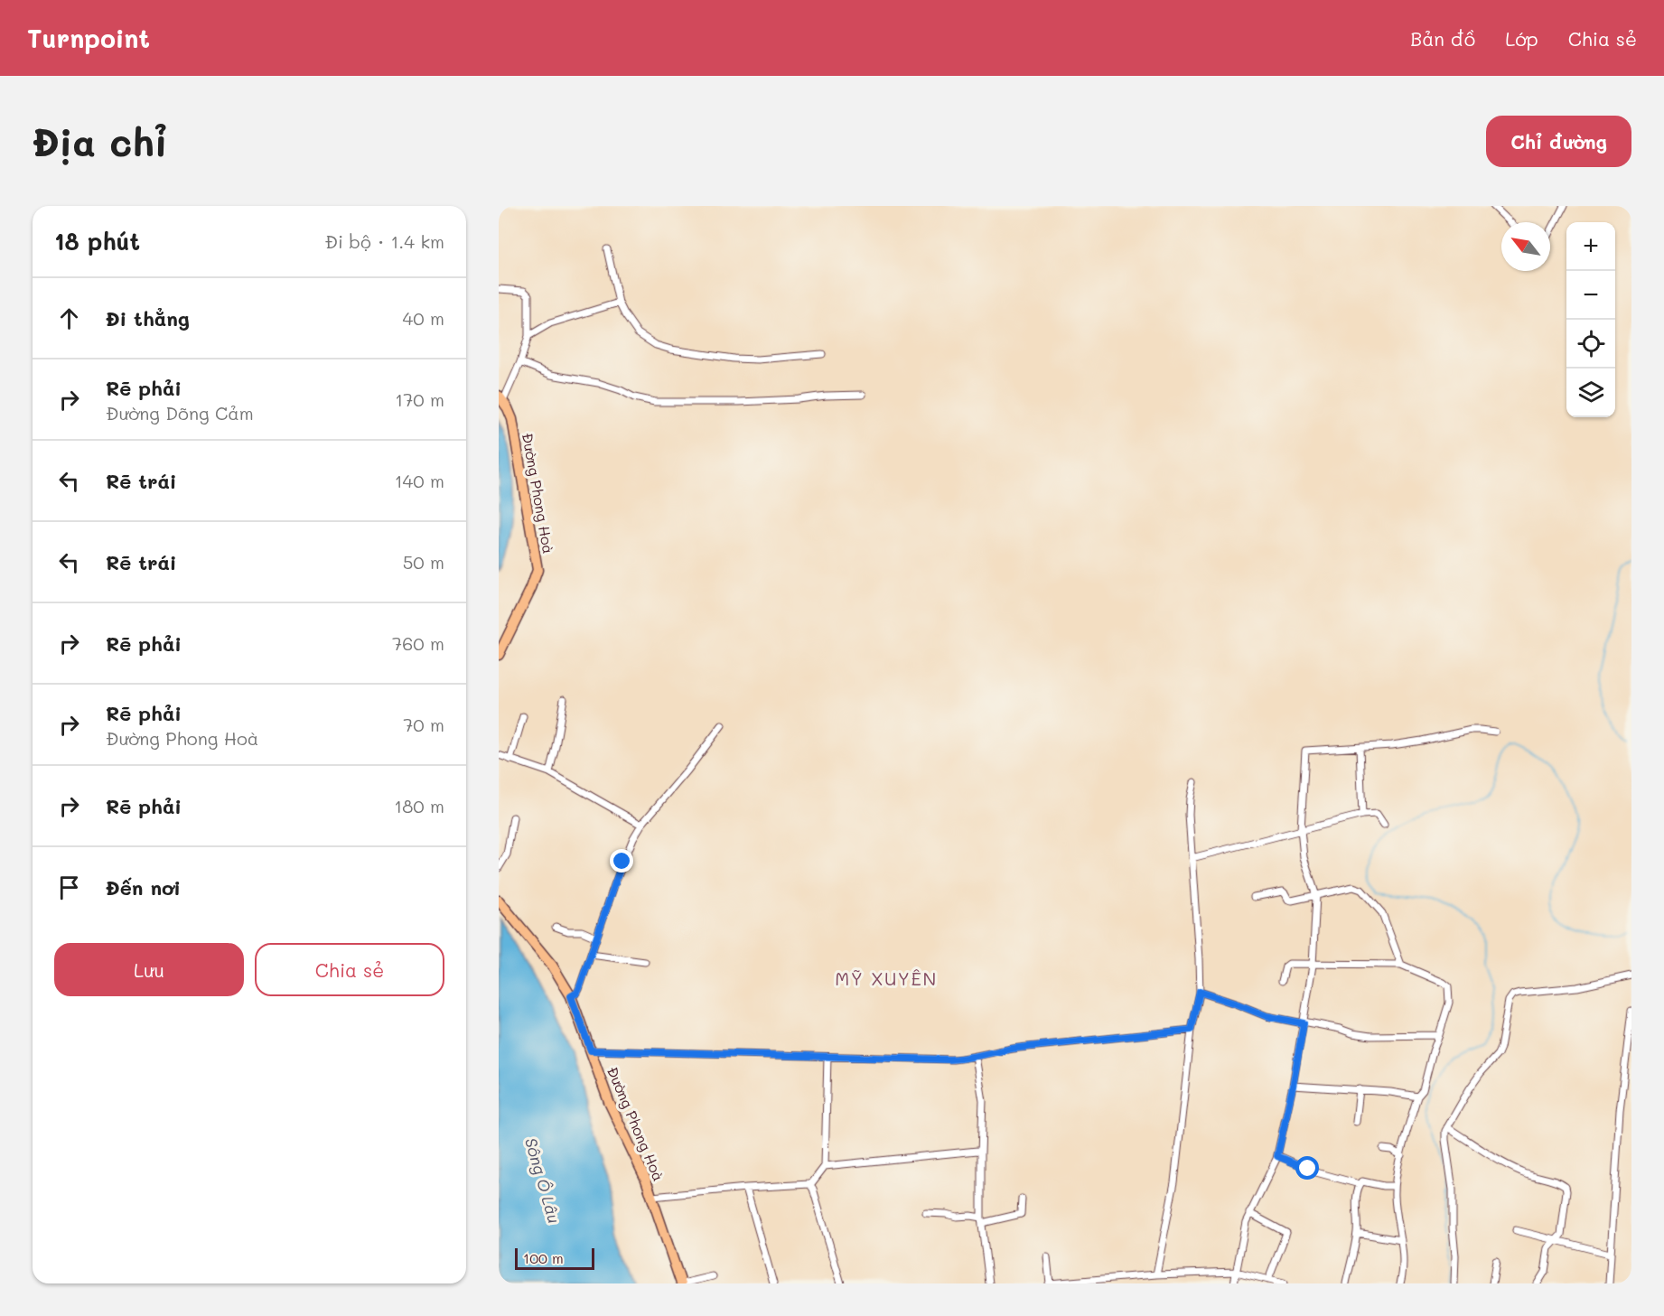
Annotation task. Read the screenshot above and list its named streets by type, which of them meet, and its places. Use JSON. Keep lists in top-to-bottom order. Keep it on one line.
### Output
{"streets":{"main road":["Đường Phong Hoà"]},"districts":["MỸ XUYÊN"],"water":["Sông Ô Lâu"],"scale_bar":"100 m","north":"top left","page":{"header":"Turnpoint","nav":["Bản đồ","Lớp","Chia sẻ"],"buttons":["Chỉ đường",["Lưu","Chia sẻ"]],"title":"Địa chỉ","heading":["18 phút","Đi bộ · 1.4 km"],"map_buttons":["+","−"],"list":[["Đi thẳng","40 m"],["Rẽ phải","Đường Dõng Cảm","170 m"],["Rẽ trái","140 m"],["Rẽ trái","50 m"],["Rẽ phải","760 m"],["Rẽ phải","Đường Phong Hoà","70 m"],["Rẽ phải","180 m"],"Đến nơi"],"scale":"100 m"}}
